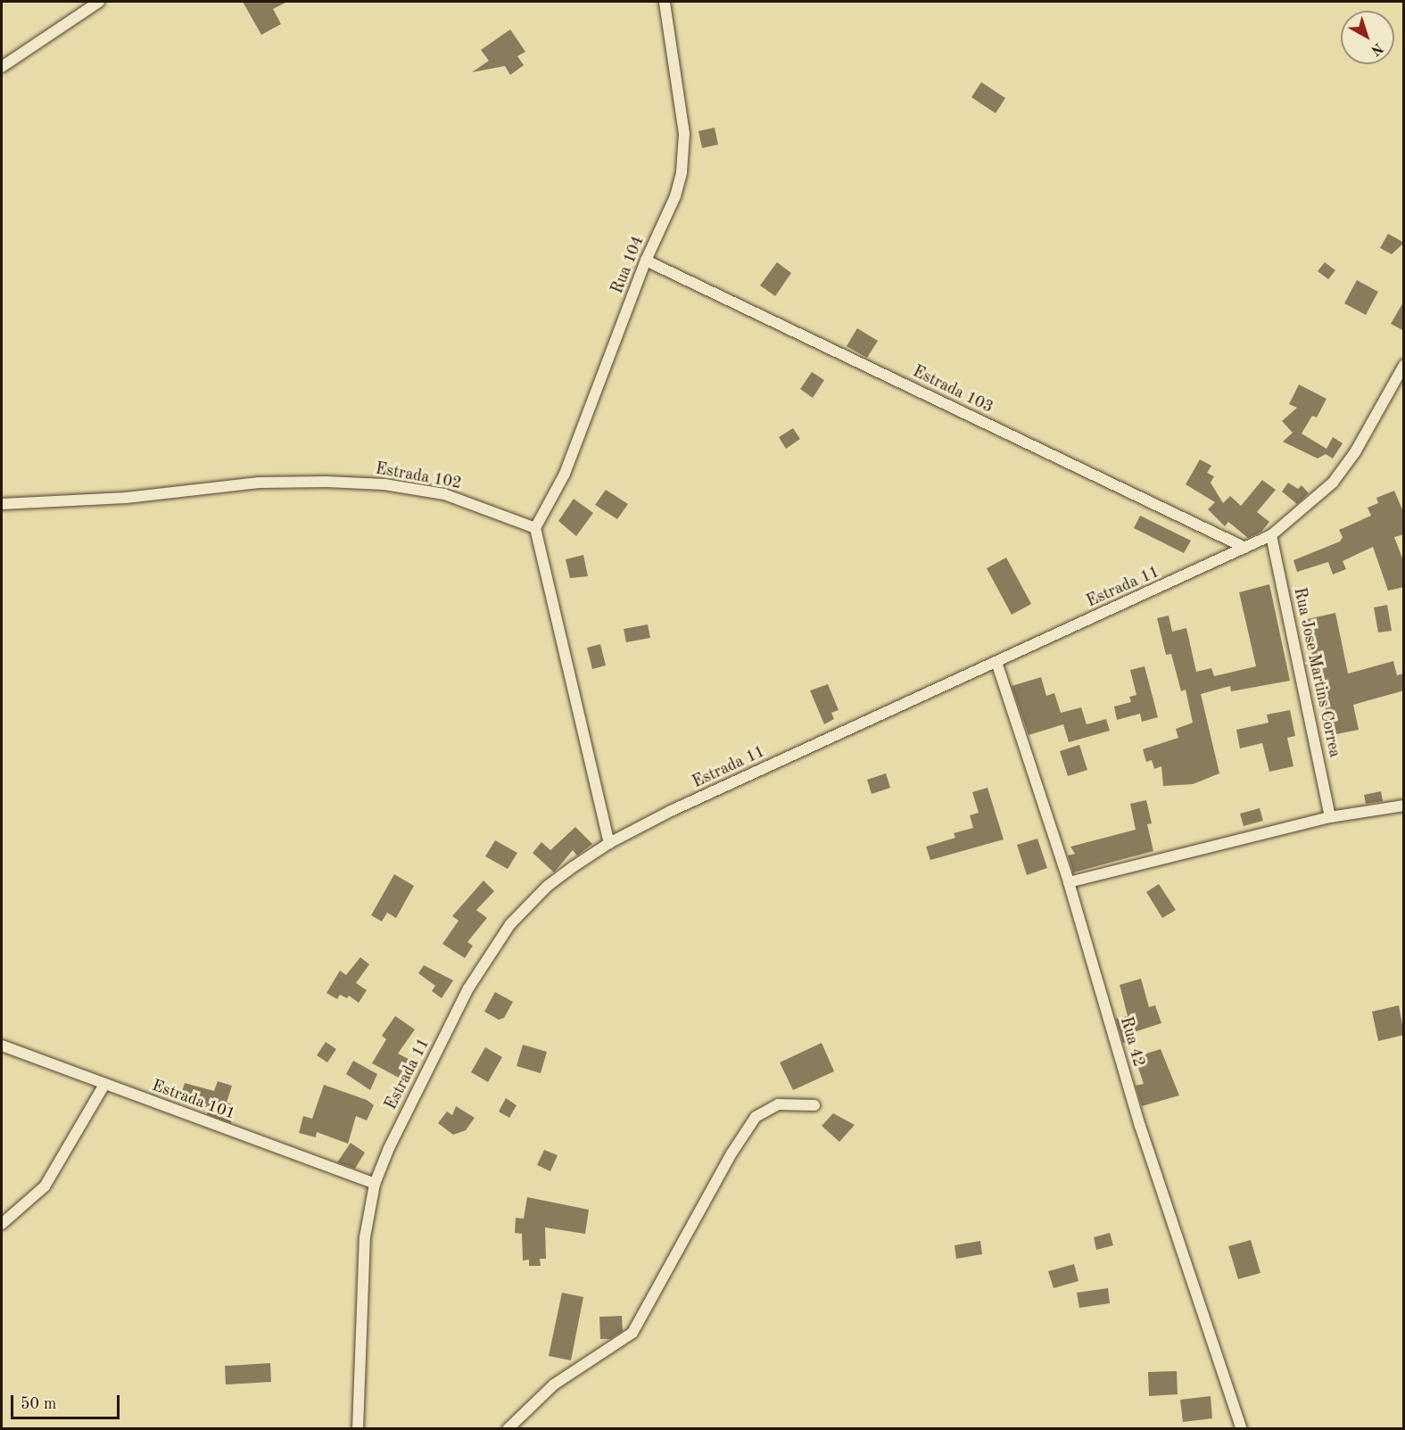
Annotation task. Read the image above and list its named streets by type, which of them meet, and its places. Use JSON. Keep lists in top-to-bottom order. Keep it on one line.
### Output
{"streets":{"street":["Rua 104","Estrada 103","Estrada 102","Estrada 11","Rua Jose Martins Correa","Rua 42","Estrada 101"]},"crossings":[["Rua 104","Estrada 103"],["Rua 104","Estrada 102"],["Estrada 103","Estrada 11"],["Estrada 11","Rua Jose Martins Correa"],["Estrada 11","Rua 42"],["Estrada 11","Estrada 101"]],"scale_bar":"50 m","north":"bottom right"}
